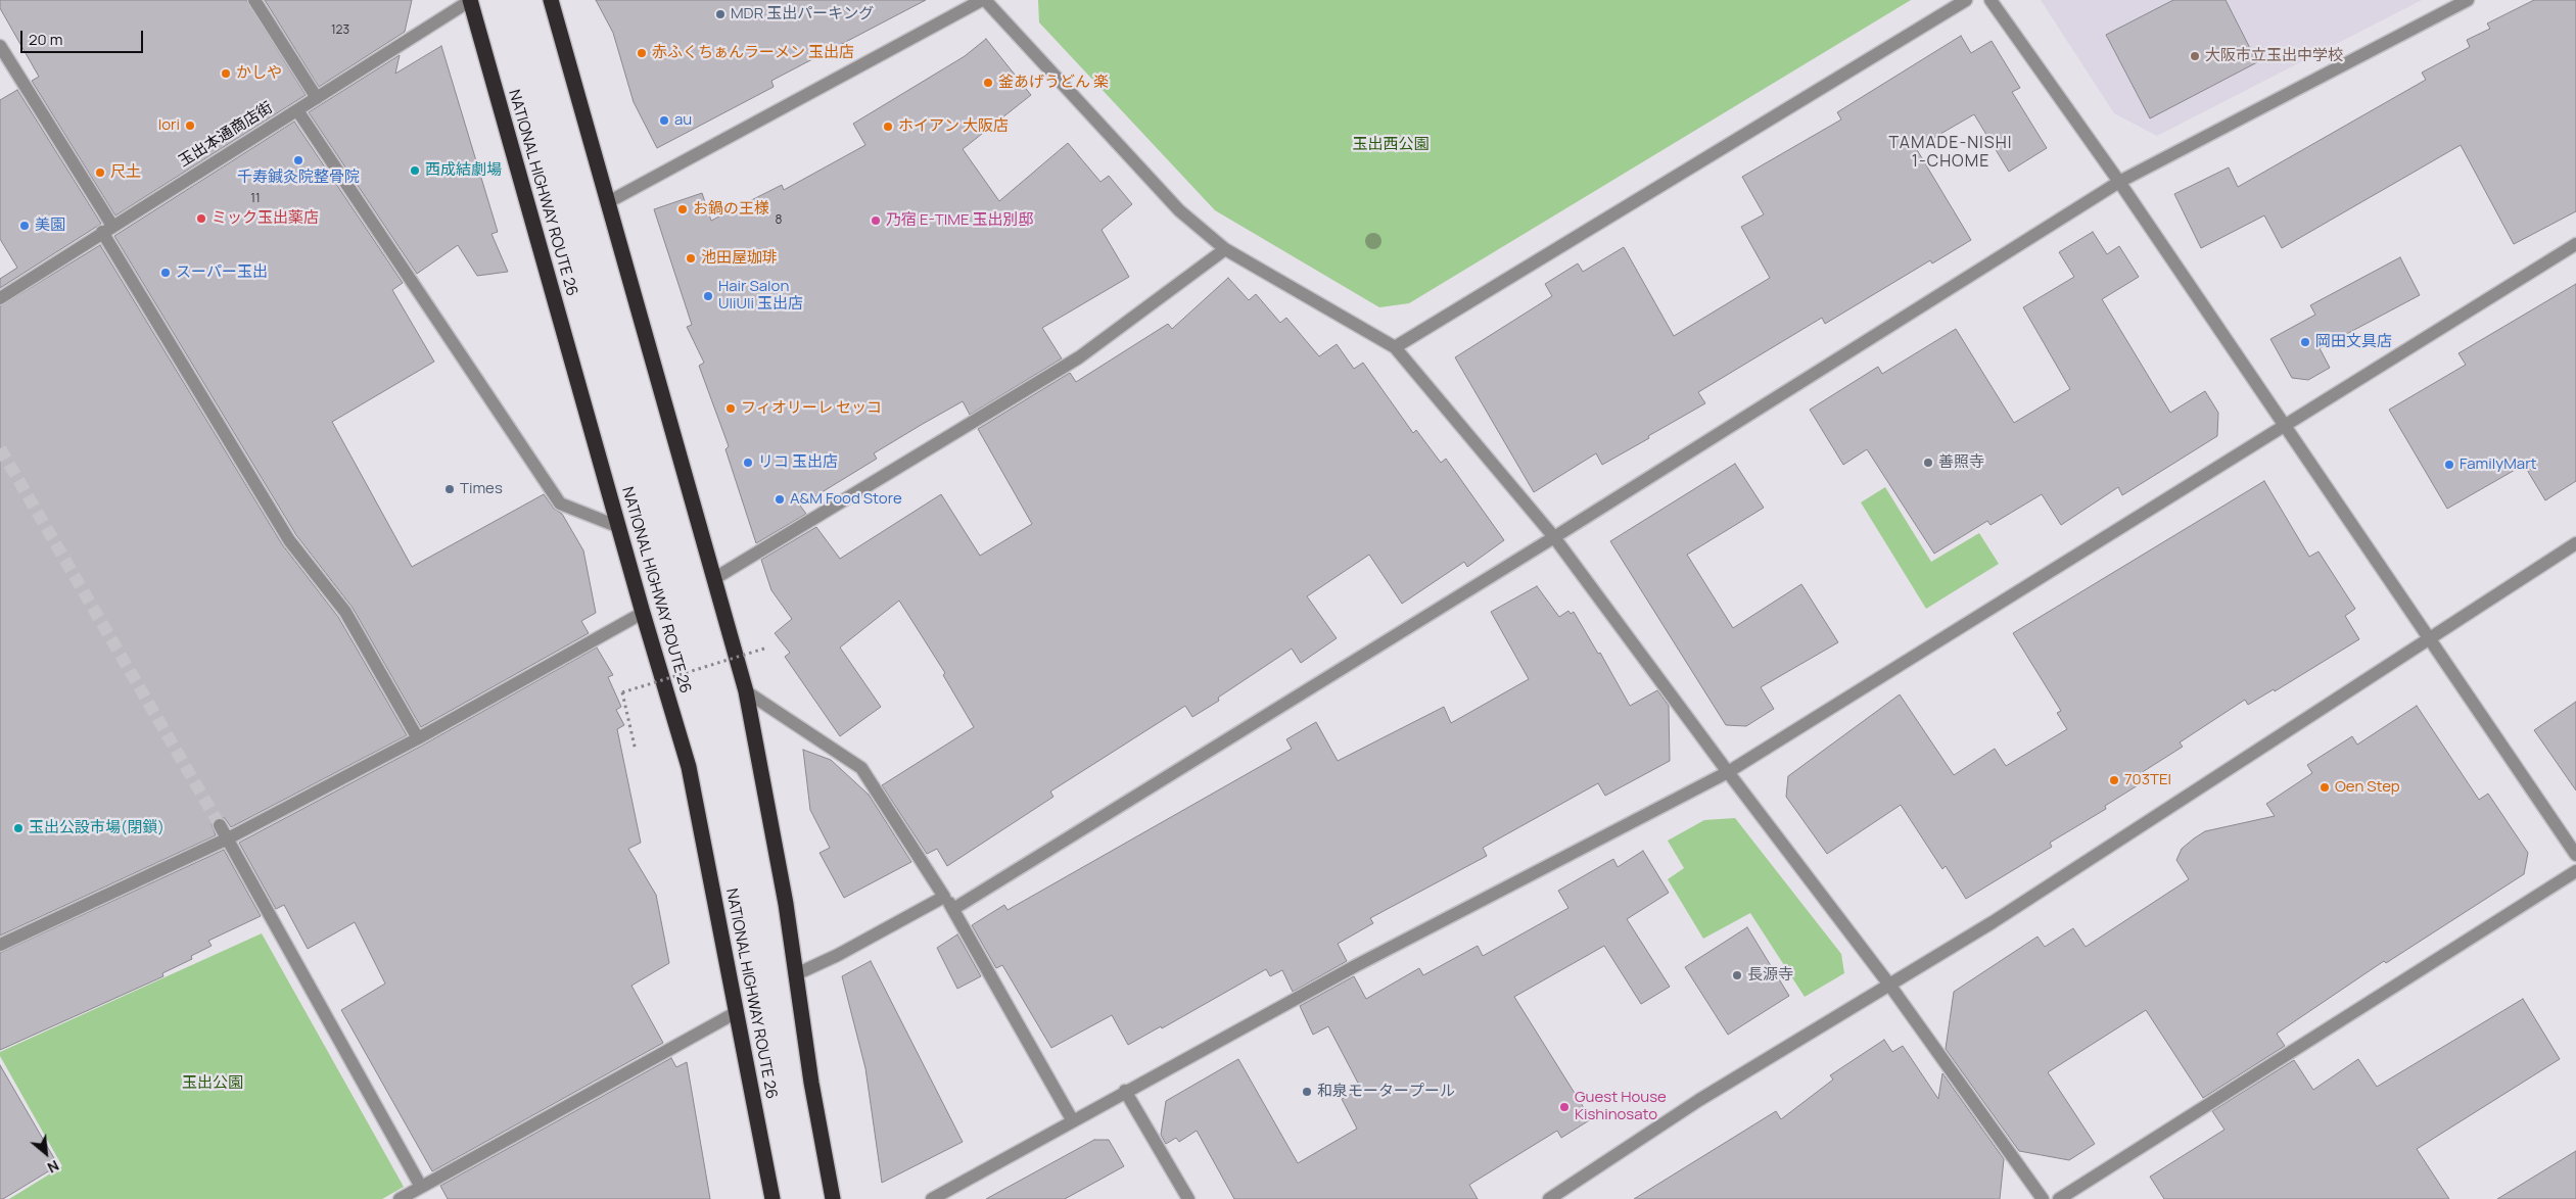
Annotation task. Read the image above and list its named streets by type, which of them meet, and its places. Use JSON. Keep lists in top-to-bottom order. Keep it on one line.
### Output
{"streets":{"highway":["NATIONAL HIGHWAY ROUTE 26"],"street":["玉出本通商店街"]},"crossings":[["玉出本通商店街","NATIONAL HIGHWAY ROUTE 26"]],"districts":["TAMADE-NISHI 1-CHOME"],"parks":["玉出西公園","玉出公園"],"places":["MDR 玉出パーキング","赤ふくちぁんラーメン 玉出店","大阪市立玉出中学校","かしや","釜あげうどん 楽","au","Iori","ホイアン 大阪店","千寿鍼灸院整骨院","西成結劇場","尺土","お鍋の王様","ミック玉出薬店","乃宿 E-TIME 玉出別邸","美園","池田屋珈琲","スーパー玉出","Hair Salon UliUli 玉出店","岡田文具店","フィオリーレ セッコ","リコ 玉出店","善照寺","FamilyMart","Times","A&M Food Store","703TEI","Oen Step","玉出公設市場(閉鎖)","長源寺","和泉モータープール","Guest House Kishinosato"],"house_numbers":["123","11","8"],"scale_bar":"20 m","north":"bottom right"}
